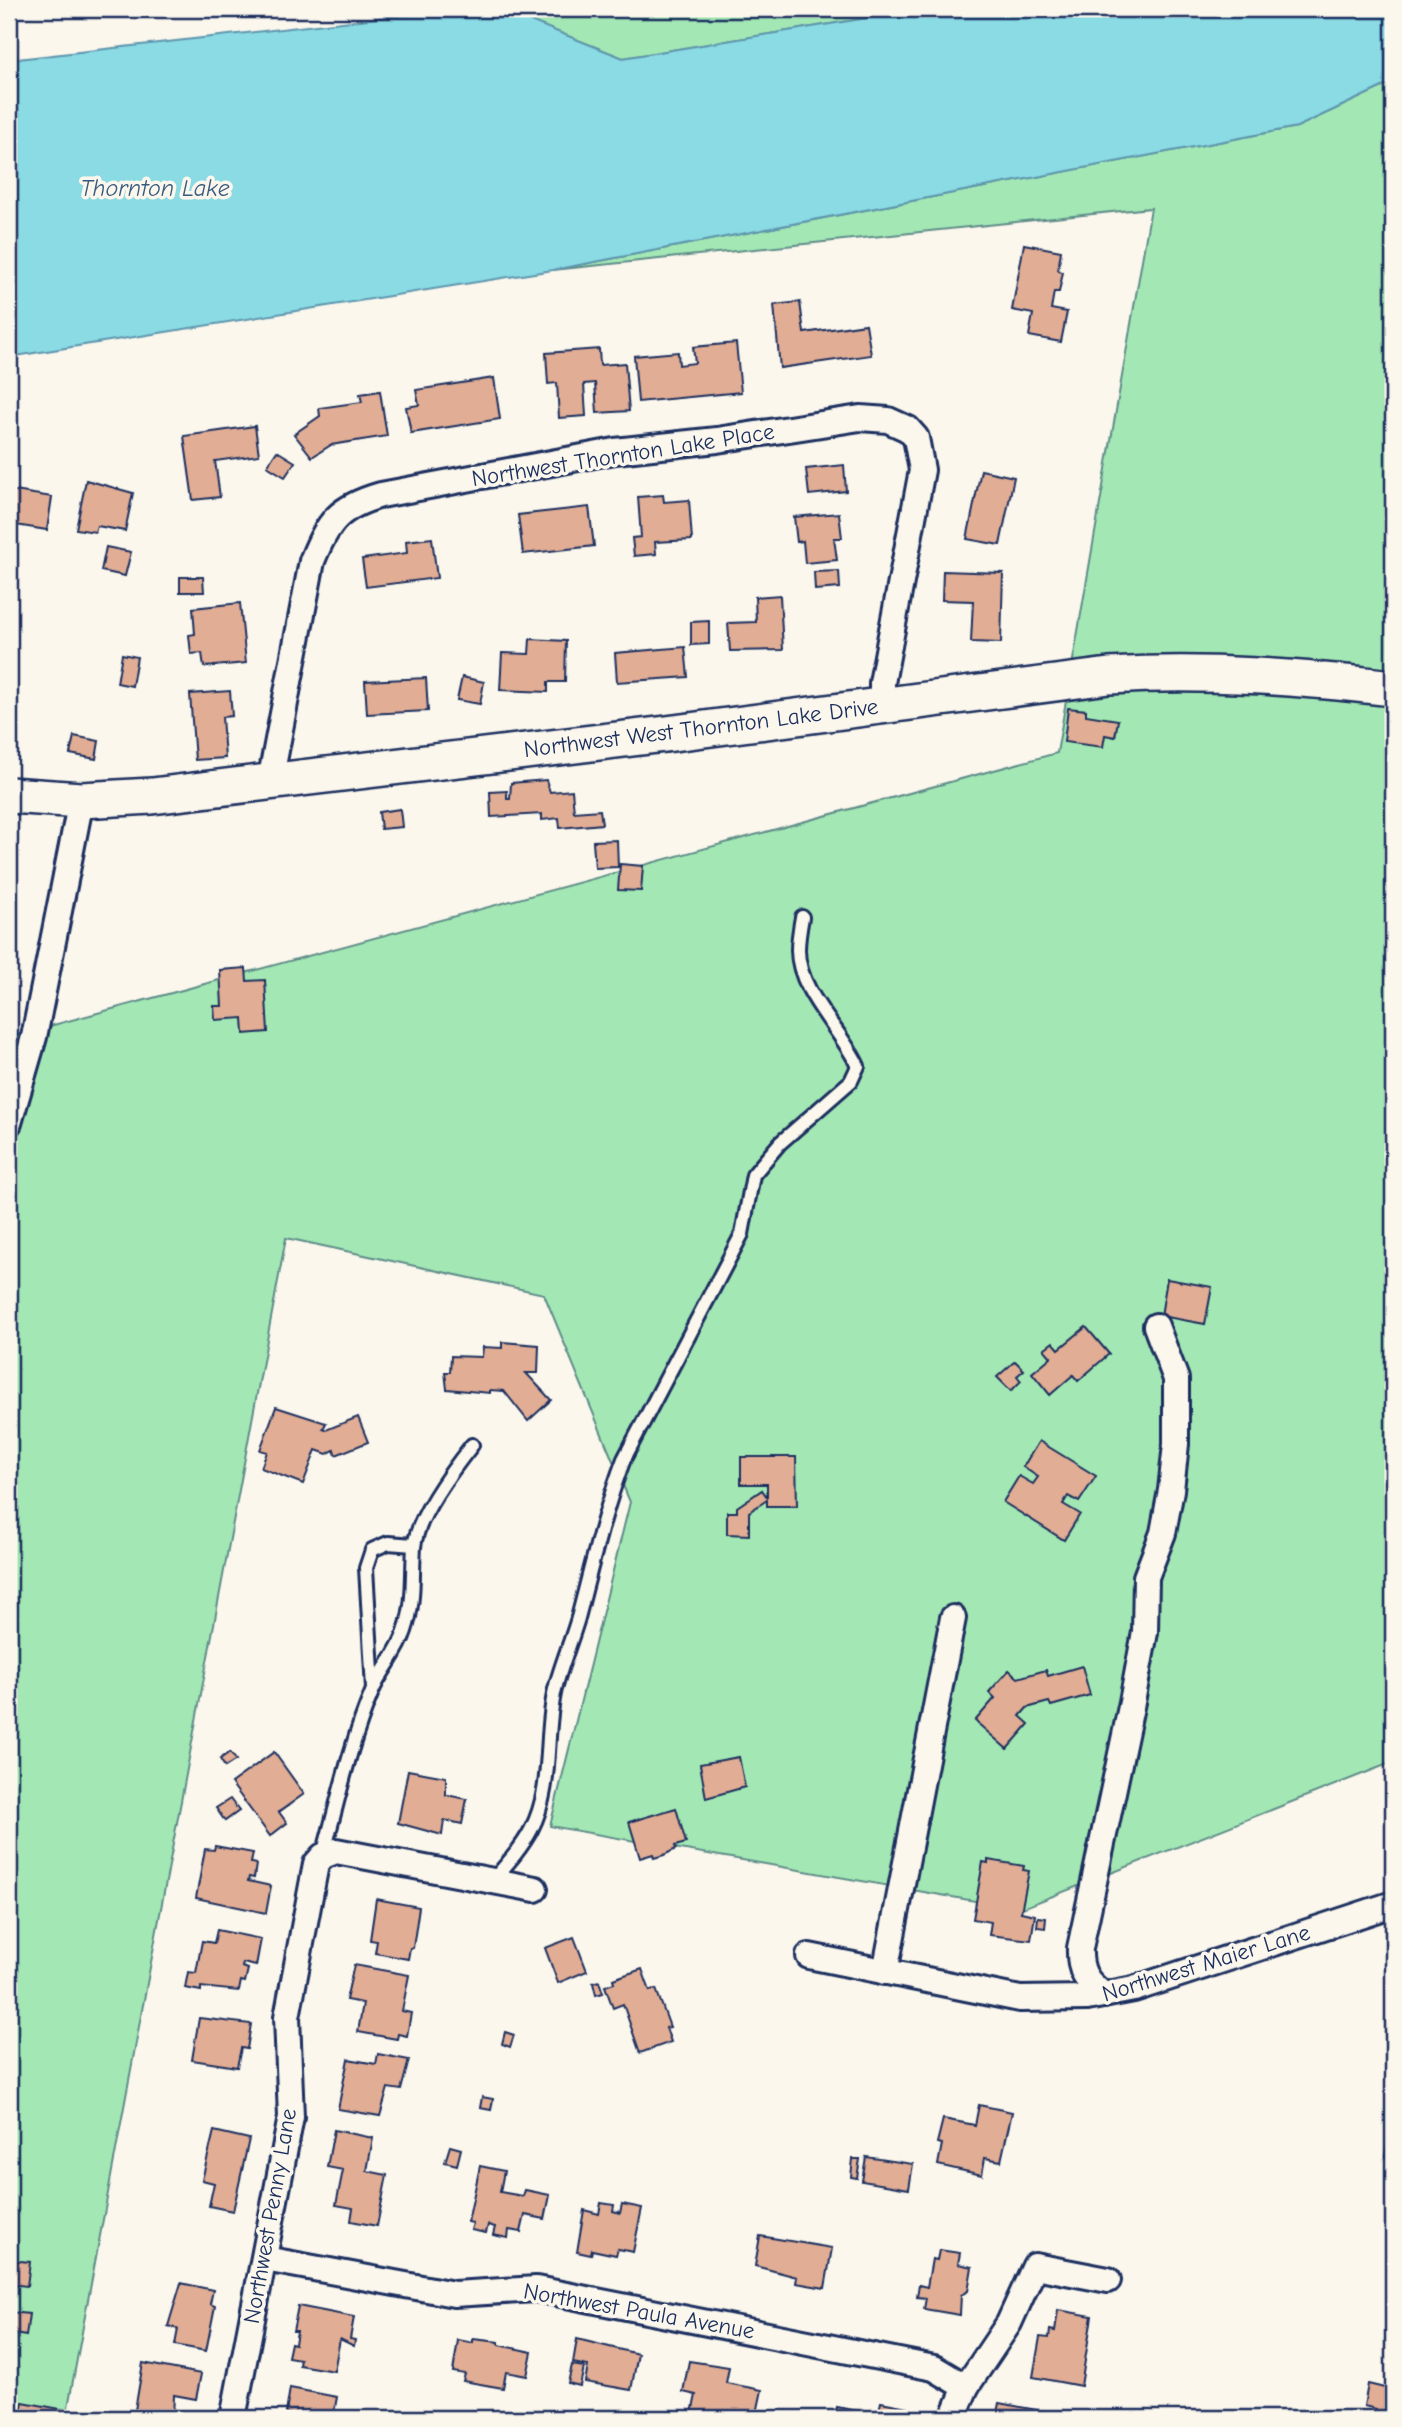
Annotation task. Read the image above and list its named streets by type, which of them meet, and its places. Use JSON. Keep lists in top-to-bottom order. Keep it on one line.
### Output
{"streets":{"street":["Northwest Thornton Lake Place","Northwest West Thornton Lake Drive","Northwest Maier Lane","Northwest Penny Lane","Northwest Paula Avenue"]},"crossings":[["Northwest Thornton Lake Place","Northwest West Thornton Lake Drive"],["Northwest Penny Lane","Northwest Paula Avenue"]],"water":["Thornton Lake"]}
